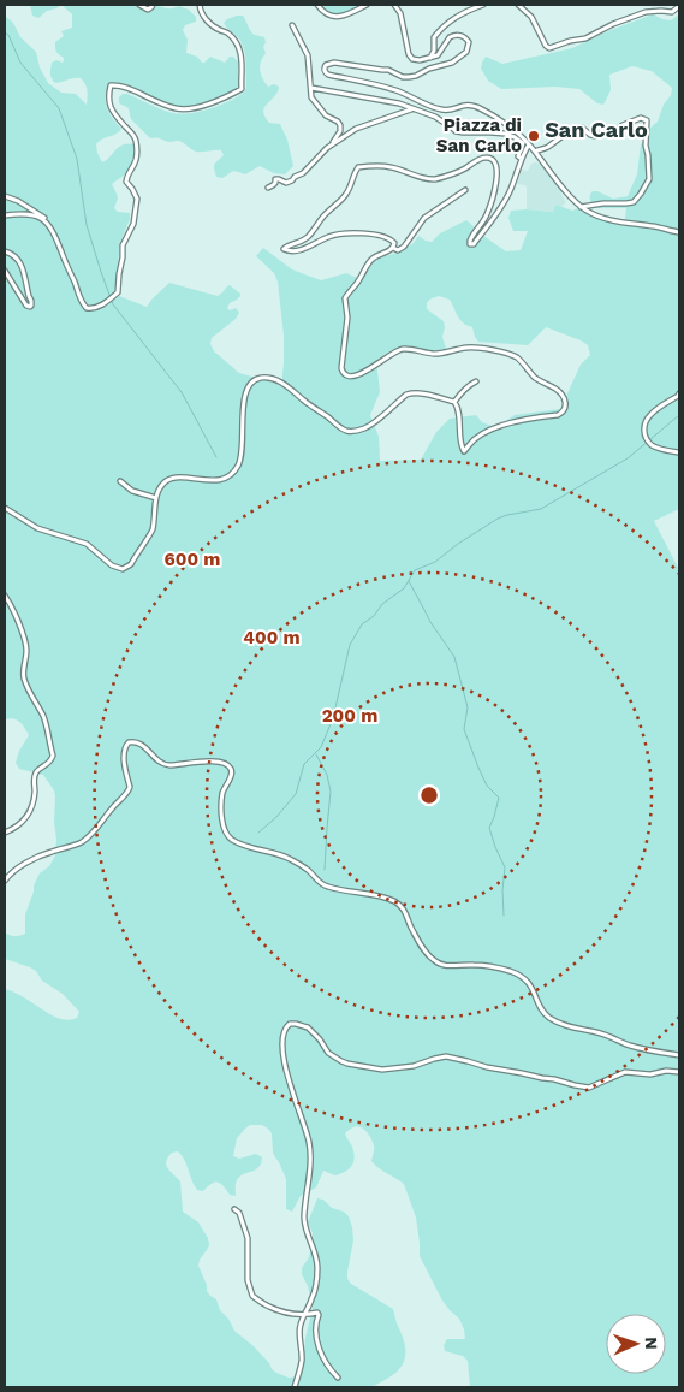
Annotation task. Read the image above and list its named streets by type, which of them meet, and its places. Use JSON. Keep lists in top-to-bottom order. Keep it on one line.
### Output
{"districts":["San Carlo"],"places":["Piazza di San Carlo"],"north":"right","rings":["600 m","400 m","200 m"]}
